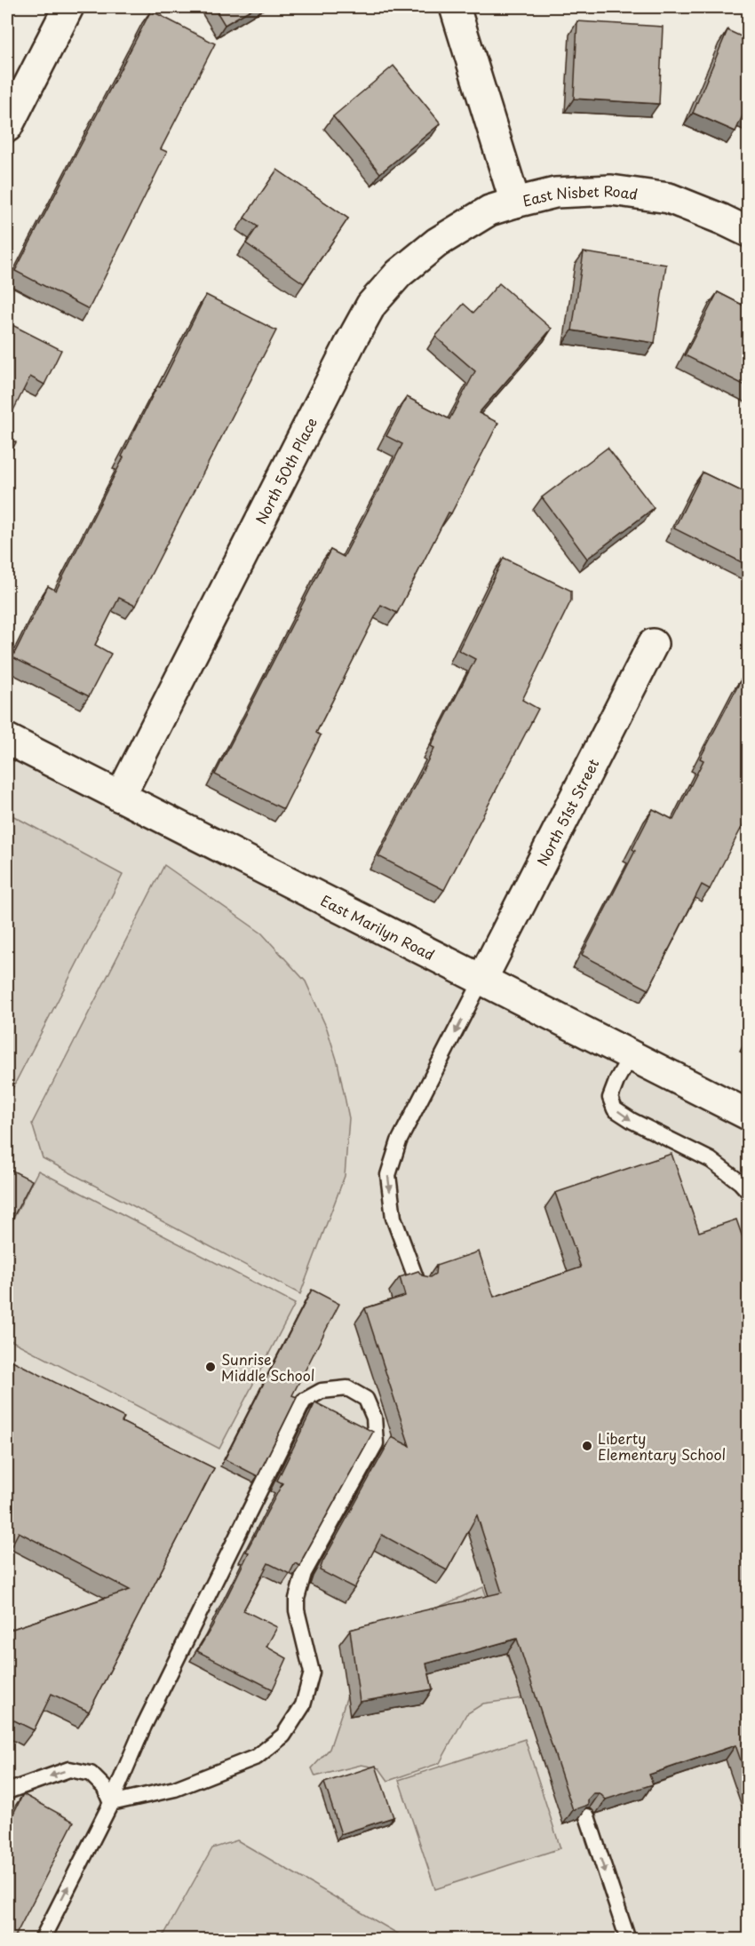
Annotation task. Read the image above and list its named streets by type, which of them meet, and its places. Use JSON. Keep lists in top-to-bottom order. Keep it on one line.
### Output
{"streets":{"street":["East Nisbet Road","North 50th Place","North 51st Street","East Marilyn Road"]},"crossings":[["East Nisbet Road","North 50th Place"],["North 50th Place","East Marilyn Road"],["North 51st Street","East Marilyn Road"]],"places":["Sunrise Middle School","Liberty Elementary School"]}
